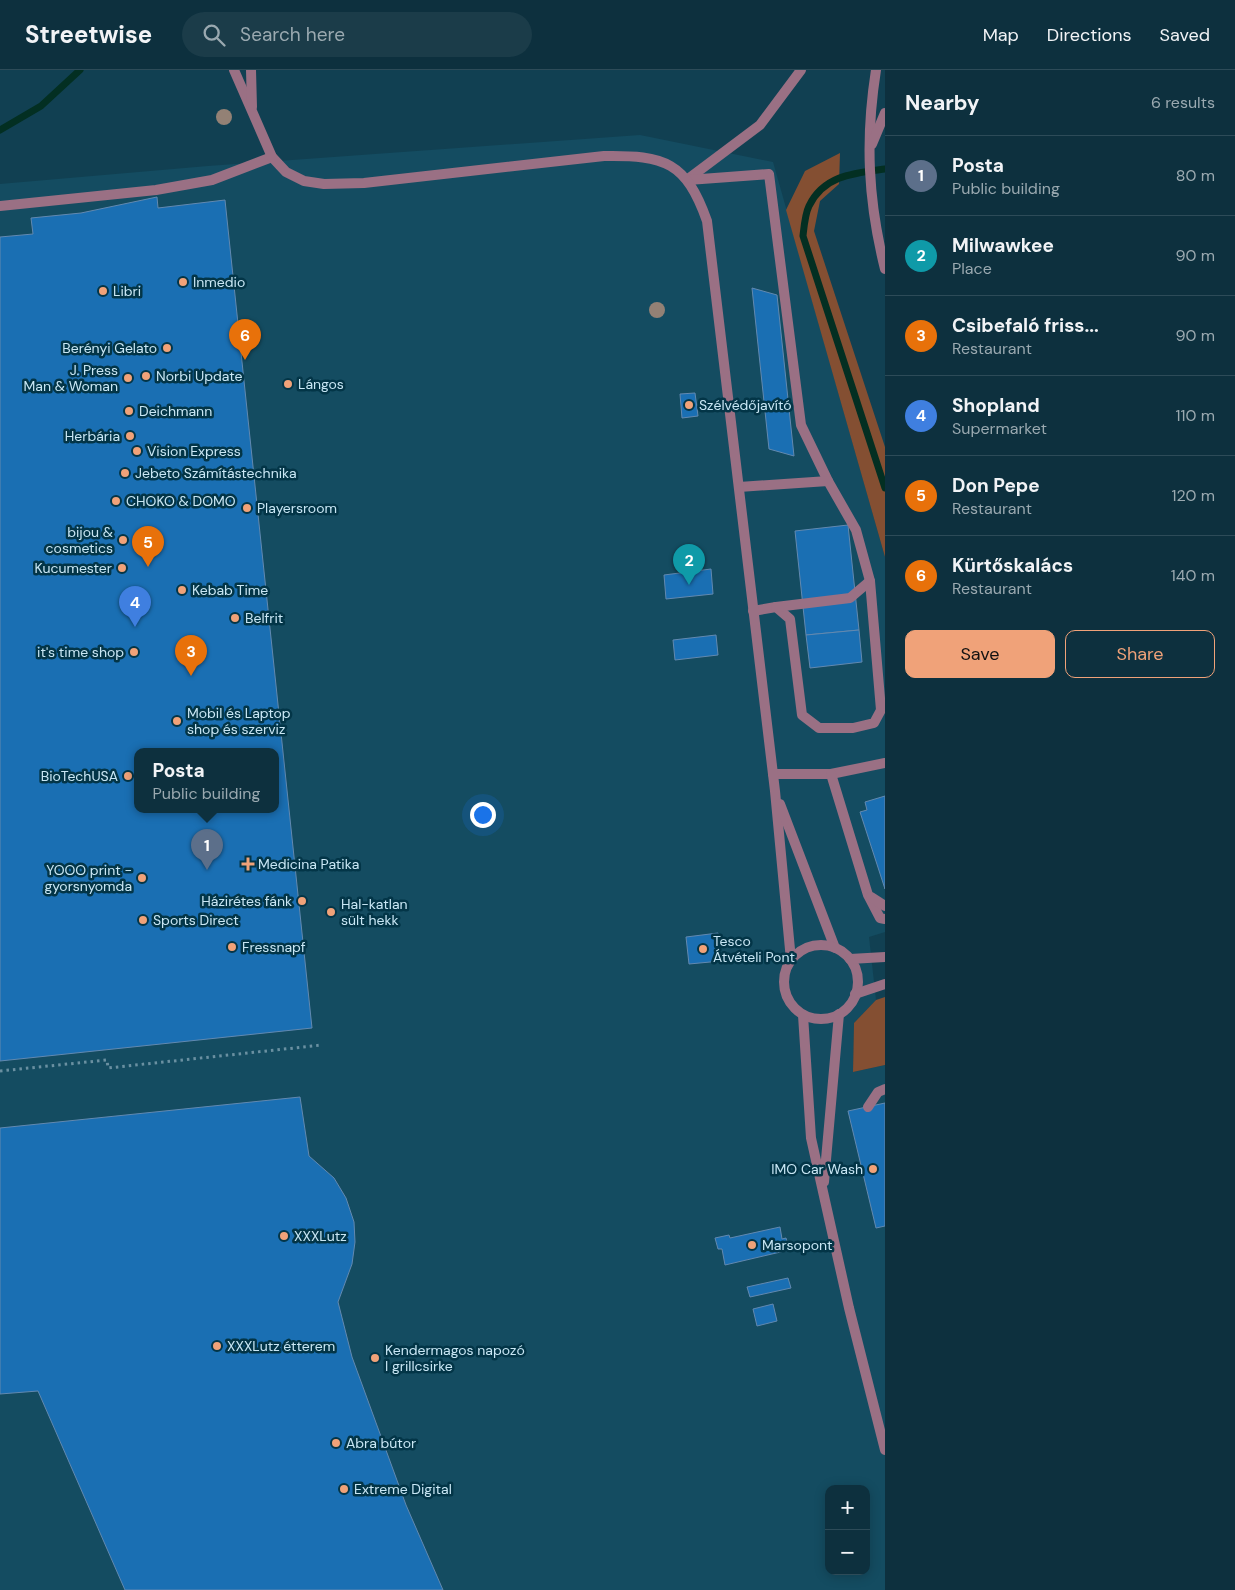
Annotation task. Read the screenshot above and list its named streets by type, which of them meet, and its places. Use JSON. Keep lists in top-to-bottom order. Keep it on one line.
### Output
{"places":{"other":["Inmedio","Libri","Berényi Gelato","Norbi Update","J. Press Man & Woman","Lángos","Szélvédőjavító","Deichmann","Herbária","Vision Express","Jebeto Számítástechnika","CHOKO & DOMO","Playersroom","bijou & cosmetics","Kucumester","Kebab Time","Belfrit","it's time shop","Mobil és Laptop shop és szerviz","BioTechUSA","YOOO print - gyorsnyomda","Házirétes fánk","Hal-katlan sült hekk","Sports Direct","Fressnapf","Tesco Átvételi Pont","IMO Car Wash","XXXLutz","Marsopont","XXXLutz étterem","Kendermagos napozó I grillcsirke","Abra bútor","Extreme Digital"],"health":["Medicina Patika"]},"page":{"header":"Streetwise","search":"Search here","nav":["Map","Directions","Saved"],"heading":["Nearby","6 results"],"list":[{"mark":"1","name":"Posta","note":"Public building","value":"80 m"},{"mark":"2","name":"Milwawkee","note":"Place","value":"90 m"},{"mark":"3","name":"Csibefaló friss...","note":"Restaurant","value":"90 m"},{"mark":"4","name":"Shopland","note":"Supermarket","value":"110 m"},{"mark":"5","name":"Don Pepe","note":"Restaurant","value":"120 m"},{"mark":"6","name":"Kürtőskalács","note":"Restaurant","value":"140 m"}],"pins":["6","5","2","4","3","1"],"buttons":["Save","Share"],"popup":["Posta","Public building"],"map_buttons":["+","−"]}}
